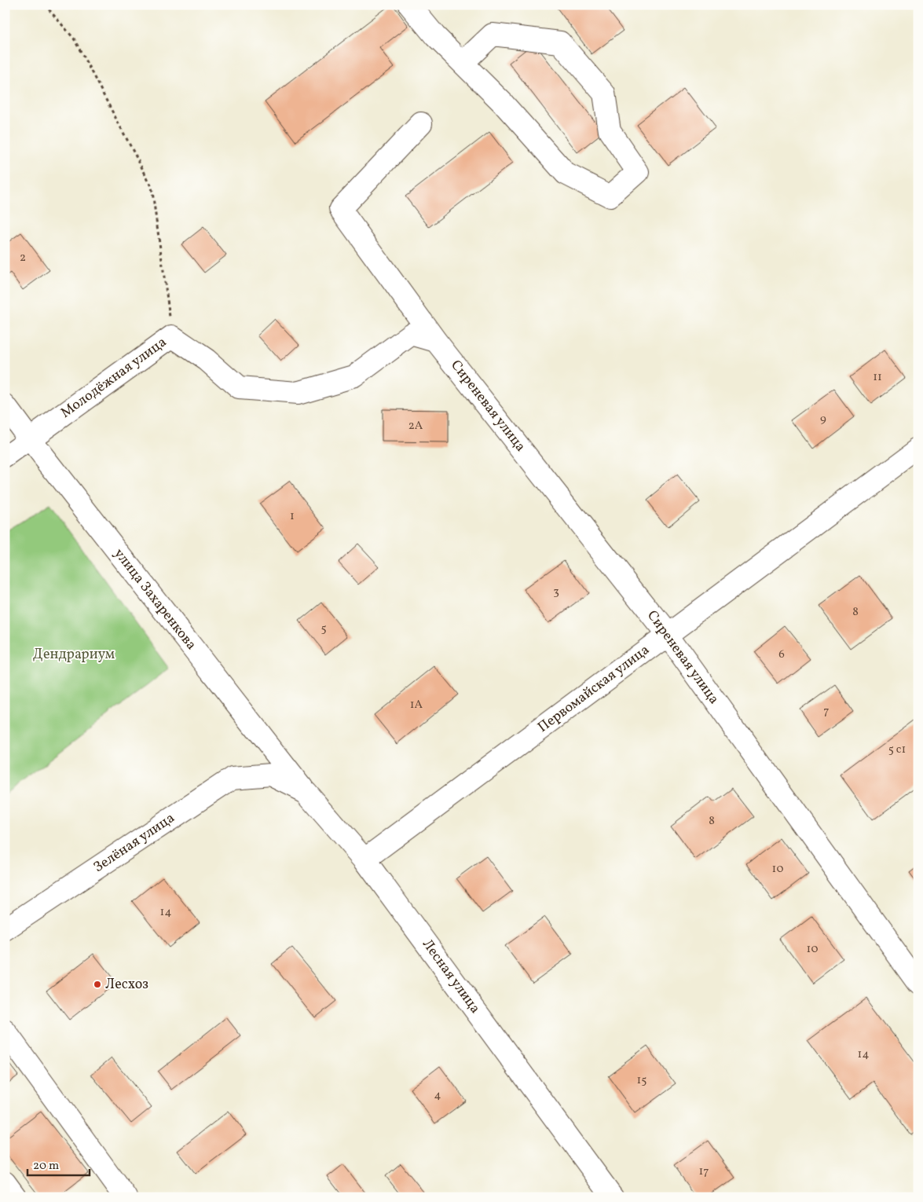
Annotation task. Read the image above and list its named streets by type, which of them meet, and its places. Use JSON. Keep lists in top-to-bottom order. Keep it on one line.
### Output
{"streets":{"street":["Молодёжная улица","Сиреневая улица","улица Захаренкова","Первомайская улица","Зелёная улица","Лесная улица"]},"crossings":[["Молодёжная улица","Сиреневая улица"],["Молодёжная улица","улица Захаренкова"],["Сиреневая улица","Первомайская улица"],["улица Захаренкова","Лесная улица"],["Первомайская улица","Лесная улица"],["Зелёная улица","Лесная улица"]],"parks":["Дендрариум"],"places":["Лесхоз"],"house_numbers":["2","11","9","2А","1","3","8","5","6","1А","7","5 с1","8","10","14","10","14","15","4","17"],"scale_bar":"20 m"}
